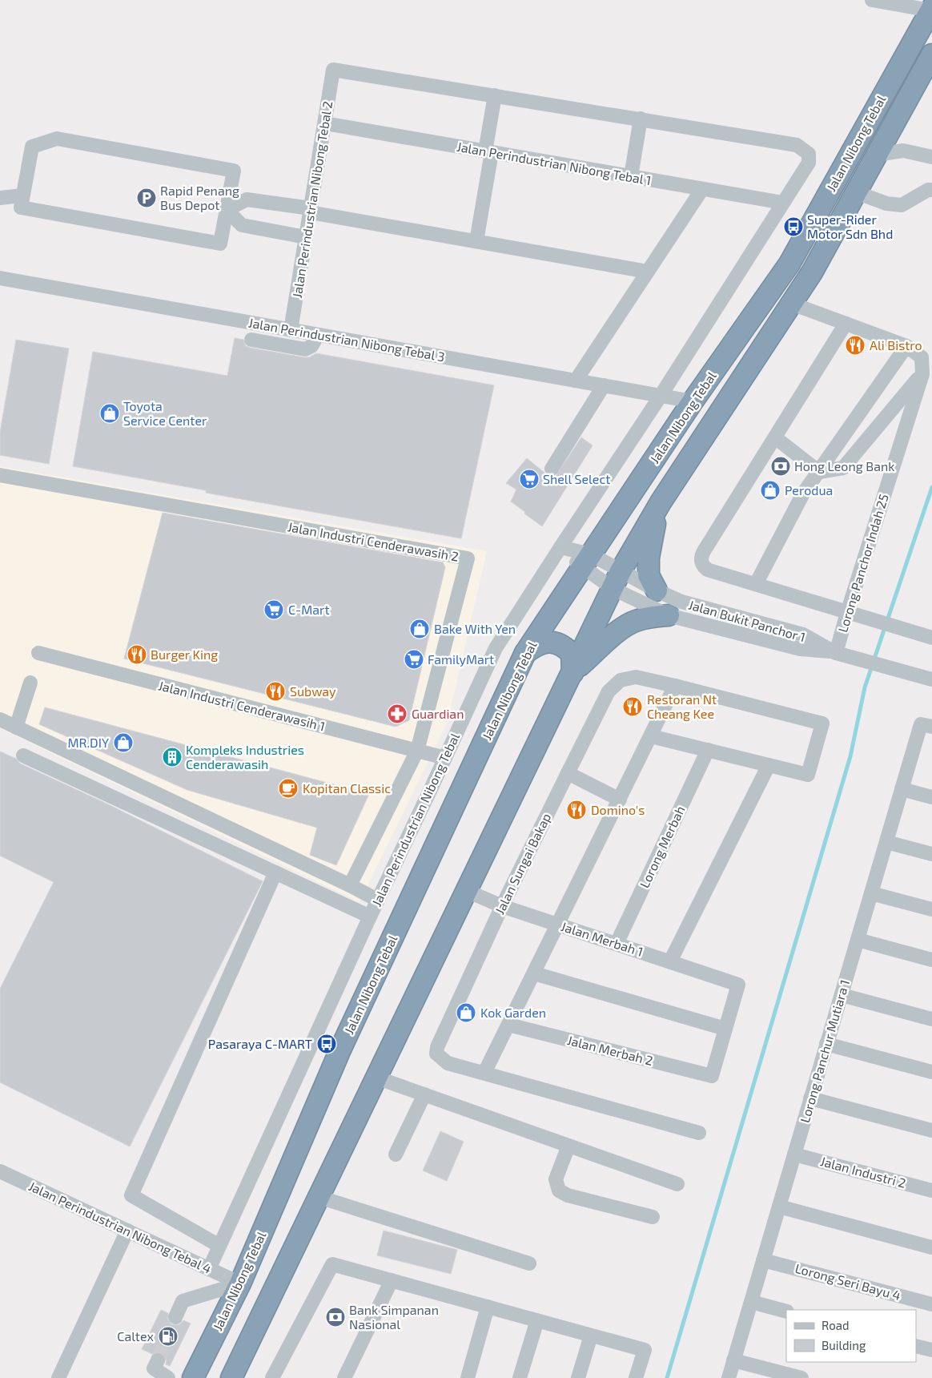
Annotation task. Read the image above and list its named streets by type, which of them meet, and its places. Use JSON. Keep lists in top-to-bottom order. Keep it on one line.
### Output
{"streets":{"highway":["Jalan Nibong Tebal"],"street":["Jalan Perindustrian Nibong Tebal 1","Jalan Perindustrian Nibong Tebal 2","Jalan Perindustrian Nibong Tebal 3","Jalan Industri Cenderawasih 2","Lorong Panchor Indah 25","Jalan Bukit Panchor 1","Jalan Industri Cenderawasih 1","Jalan Perindustrian Nibong Tebal","Lorong Merbah","Jalan Sungai Bakap","Jalan Merbah 1","Jalan Merbah 2","Lorong Panchur Mutiara 1","Jalan Industri 2","Jalan Perindustrian Nibong Tebal 4","Lorong Seri Bayu 4"]},"crossings":[["Jalan Nibong Tebal","Jalan Perindustrian Nibong Tebal 3"],["Jalan Nibong Tebal","Jalan Bukit Panchor 1"],["Jalan Nibong Tebal","Jalan Merbah 1"],["Jalan Nibong Tebal","Jalan Perindustrian Nibong Tebal 4"],["Jalan Perindustrian Nibong Tebal 1","Jalan Perindustrian Nibong Tebal 2"],["Jalan Perindustrian Nibong Tebal 1","Jalan Perindustrian Nibong Tebal"],["Jalan Perindustrian Nibong Tebal 2","Jalan Perindustrian Nibong Tebal 3"],["Jalan Perindustrian Nibong Tebal 3","Jalan Perindustrian Nibong Tebal"],["Jalan Industri Cenderawasih 2","Jalan Industri Cenderawasih 1"],["Lorong Panchor Indah 25","Jalan Bukit Panchor 1"],["Jalan Industri Cenderawasih 1","Jalan Perindustrian Nibong Tebal"],["Jalan Perindustrian Nibong Tebal","Jalan Perindustrian Nibong Tebal 4"],["Lorong Merbah","Jalan Merbah 1"],["Jalan Sungai Bakap","Jalan Merbah 1"],["Jalan Merbah 1","Jalan Merbah 2"],["Lorong Panchur Mutiara 1","Jalan Industri 2"],["Lorong Panchur Mutiara 1","Lorong Seri Bayu 4"]],"places":{"parking":["Rapid Penang Bus Depot"],"bus stop":["Super-Rider Motor Sdn Bhd","Pasaraya C-MART"],"restaurant":["Ali Bistro","Burger King","Subway","Restoran Nt Cheang Kee","Domino's"],"shop":["Toyota Service Center","Perodua","Bake With Yen","MR.DIY","Kok Garden"],"bank":["Hong Leong Bank","Bank Simpanan Nasional"],"supermarket":["Shell Select","C-Mart","FamilyMart"],"pharmacy":["Guardian"],"building":["Kompleks Industries Cenderawasih"],"cafe":["Kopitan Classic"],"fuel station":["Caltex"]},"legend":["Road","Building"]}
